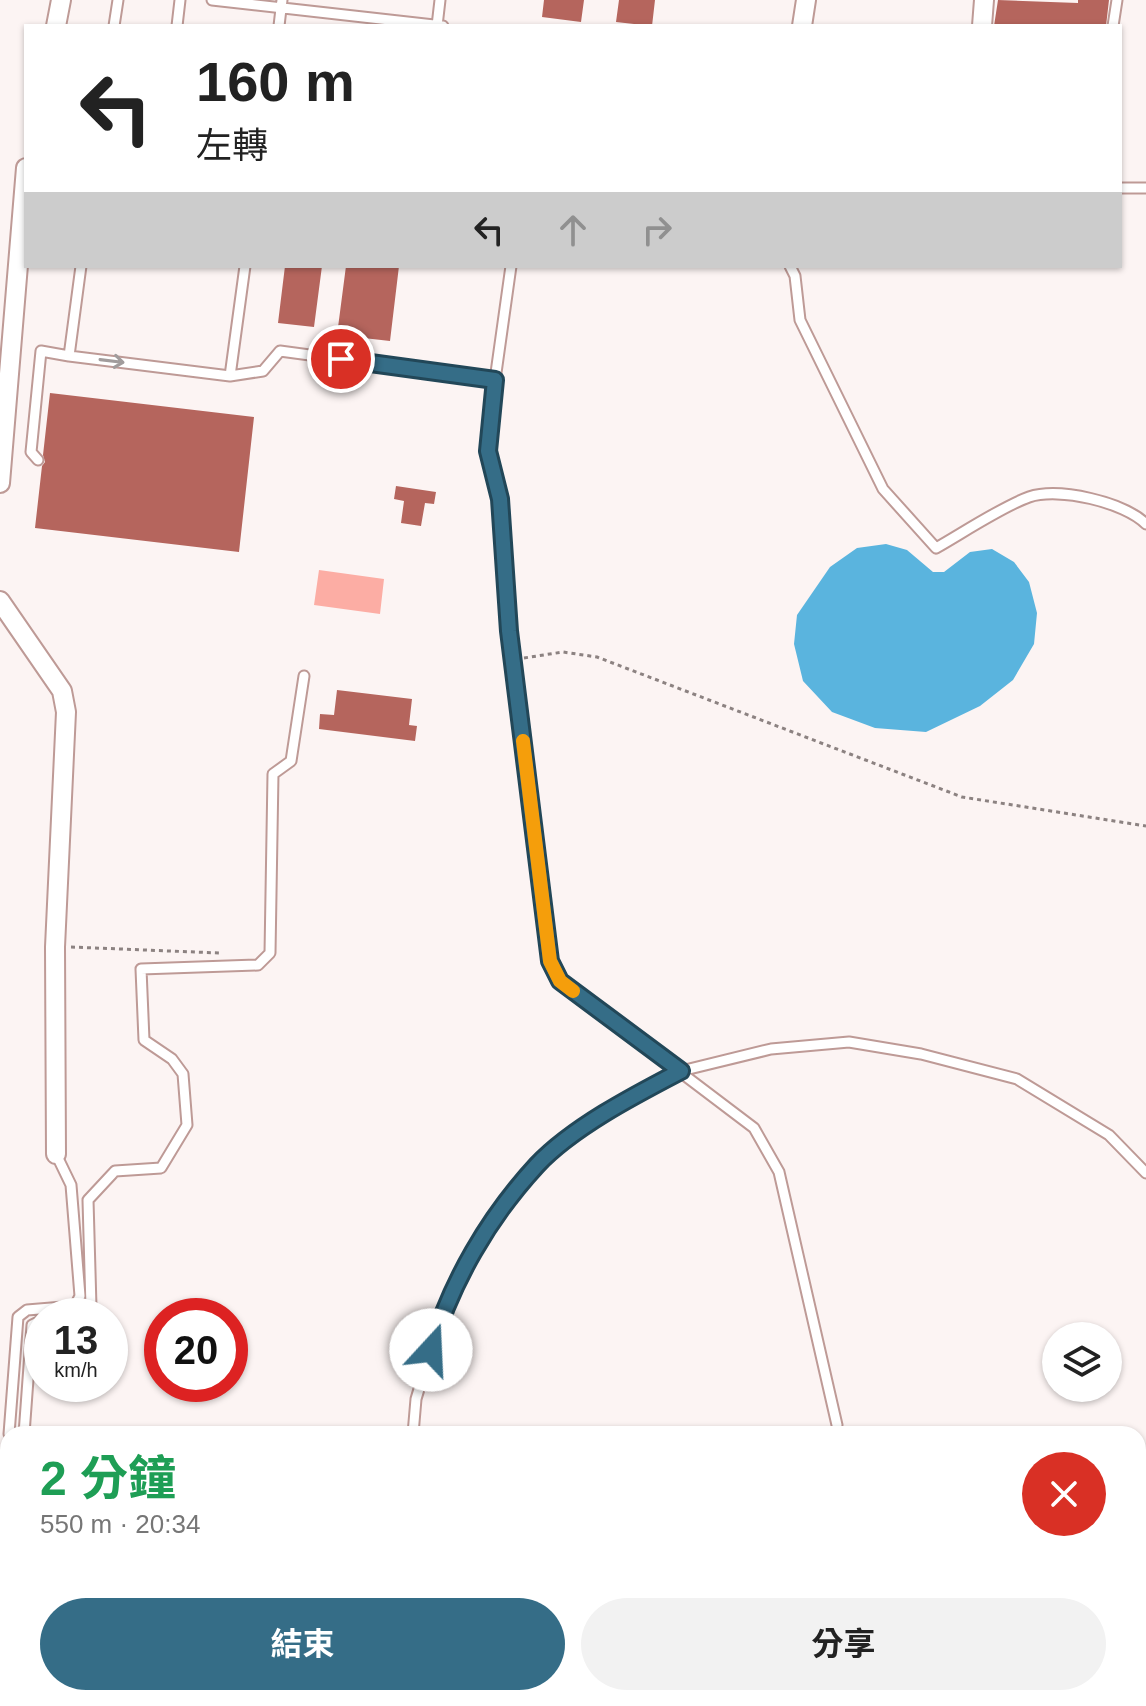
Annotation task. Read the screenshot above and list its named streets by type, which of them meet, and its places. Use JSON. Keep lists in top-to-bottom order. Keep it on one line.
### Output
{"page":{"turn":["160 m","左轉"],"speed":"13 km/h","limit":"20","heading":["2 分鐘","550 m · 20:34"],"buttons":["結束","分享"]}}
